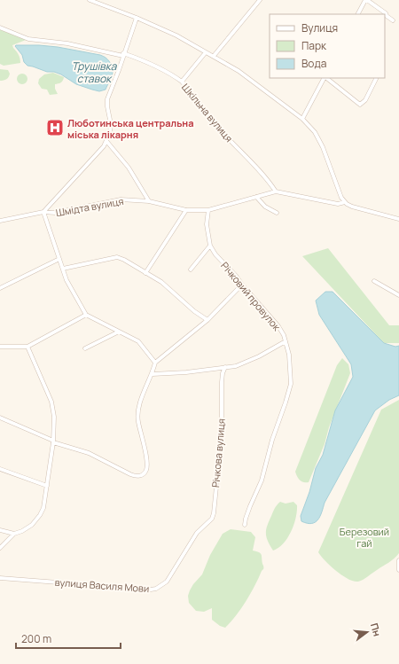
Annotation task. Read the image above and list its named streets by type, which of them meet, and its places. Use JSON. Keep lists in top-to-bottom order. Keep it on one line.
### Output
{"streets":{"street":["Шкільна вулиця","Шмідта вулиця","Річковий провулок","Річкова вулиця","вулиця Василя Мови"]},"crossings":[["Шкільна вулиця","Шмідта вулиця"],["Шмідта вулиця","Річковий провулок"],["Річкова вулиця","вулиця Василя Мови"]],"water":["Трушівка ставок"],"parks":["Березовий гай"],"places":{"hospital":["Люботинська центральна міська лікарня"]},"legend":["Вулиця","Парк","Вода"],"scale_bar":"200 m","north":"right"}
